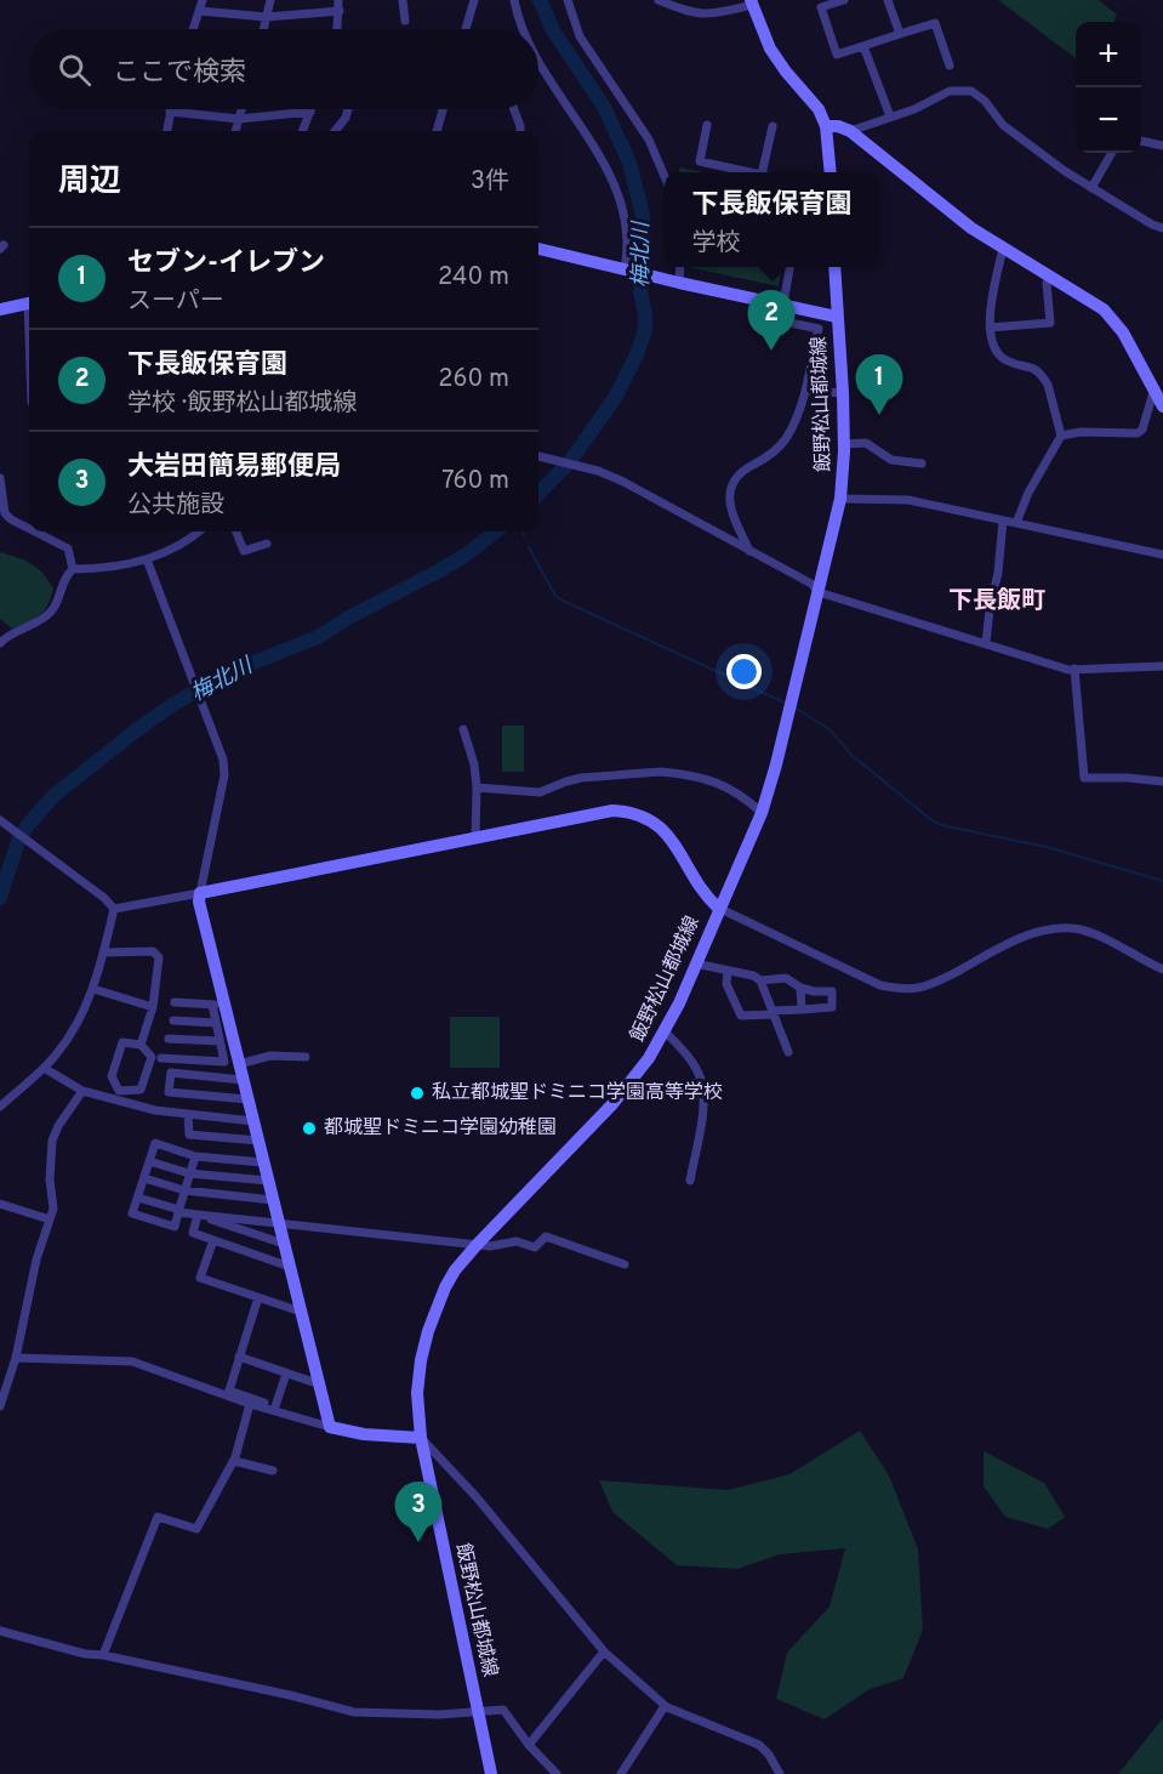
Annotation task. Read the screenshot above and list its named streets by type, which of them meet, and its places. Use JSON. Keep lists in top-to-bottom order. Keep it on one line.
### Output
{"streets":{"street":["飯野松山都城線"]},"districts":["下長飯町"],"water":["梅北川"],"places":["私立都城聖ドミニコ学園高等学校","都城聖ドミニコ学園幼稚園"],"page":{"map_buttons":["+","−"],"search":"ここで検索","heading":["周辺","3件"],"popup":["下長飯保育園","学校"],"list":[{"mark":"1","name":"セブン-イレブン","note":"スーパー","value":"240 m"},{"mark":"2","name":"下長飯保育園","note":"学校 · 飯野松山都城線","value":"260 m"},{"mark":"3","name":"大岩田簡易郵便局","note":"公共施設","value":"760 m"}],"pins":["2","1","3"]}}
